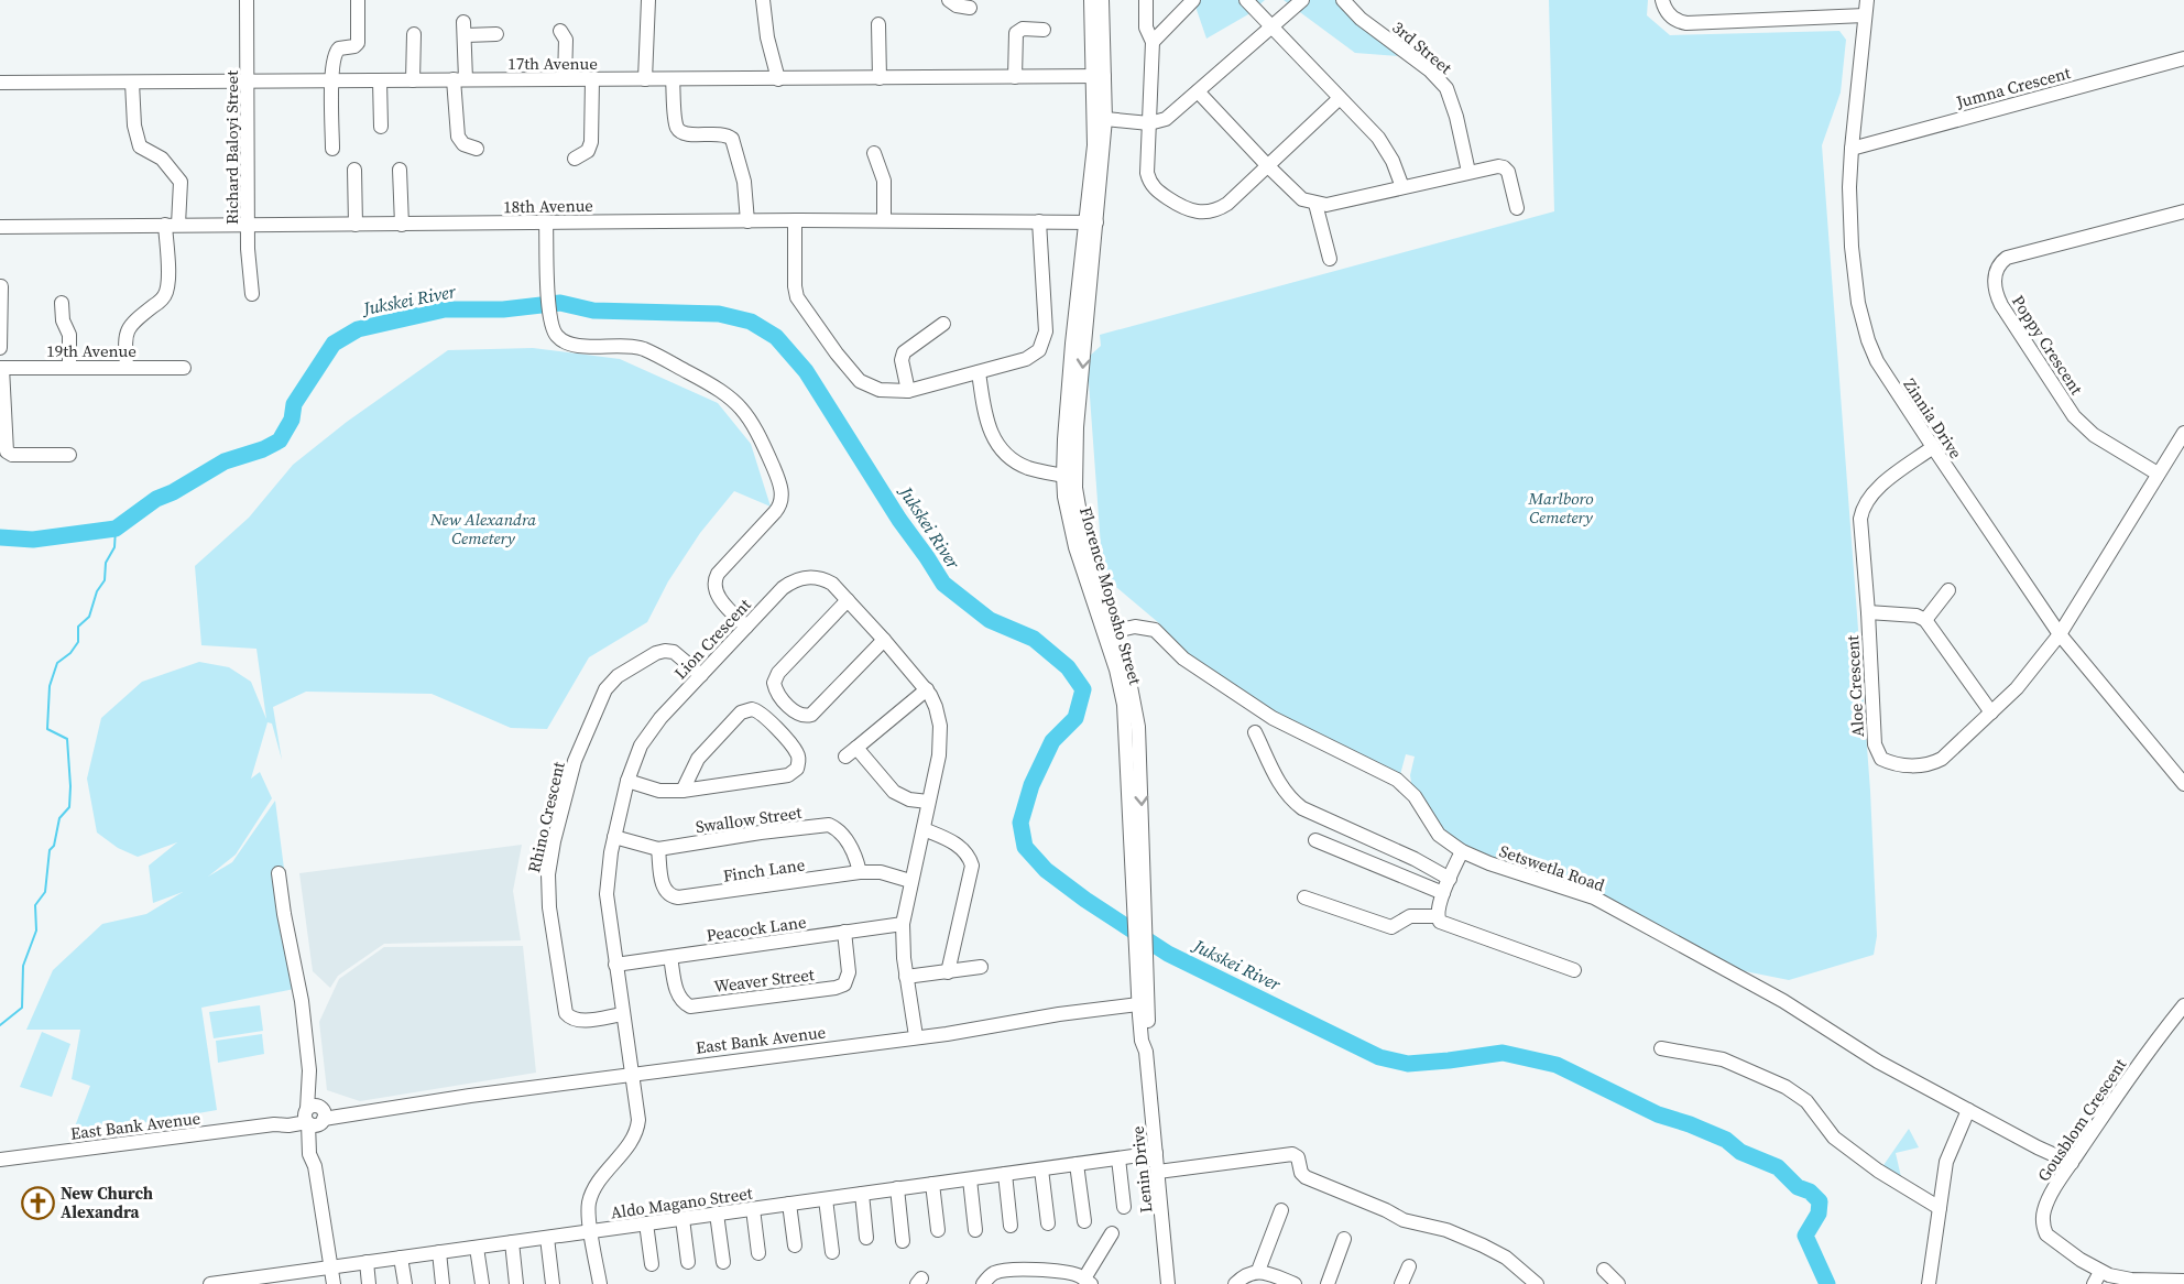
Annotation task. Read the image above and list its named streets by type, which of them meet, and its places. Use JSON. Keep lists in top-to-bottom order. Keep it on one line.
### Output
{"streets":{"street":["3rd Street","17th Avenue","Jumna Crescent","Richard Baloyi Street","18th Avenue","Poppy Crescent","19th Avenue","Zinnia Drive","Florence Moposho Street","Lion Crescent","Aloe Crescent","Rhino Crescent","Swallow Street","Setswetla Road","Finch Lane","Peacock Lane","Weaver Street","East Bank Avenue","Gousblom Crescent","Lenin Drive","Aldo Magano Street"]},"crossings":[["17th Avenue","Richard Baloyi Street"],["17th Avenue","Florence Moposho Street"],["Jumna Crescent","Zinnia Drive"],["Richard Baloyi Street","18th Avenue"],["18th Avenue","Florence Moposho Street"],["Zinnia Drive","Aloe Crescent"],["Florence Moposho Street","Setswetla Road"],["Florence Moposho Street","East Bank Avenue"],["Florence Moposho Street","Lenin Drive"],["Lion Crescent","Rhino Crescent"],["Lion Crescent","Swallow Street"],["Lion Crescent","Finch Lane"],["Lion Crescent","Peacock Lane"],["Lion Crescent","East Bank Avenue"],["Lion Crescent","Aldo Magano Street"],["Swallow Street","Finch Lane"],["Setswetla Road","Gousblom Crescent"],["Peacock Lane","Weaver Street"],["East Bank Avenue","Lenin Drive"],["Lenin Drive","Aldo Magano Street"]],"water":["Jukskei River"],"parks":["Marlboro Cemetery","New Alexandra Cemetery"],"places":{"church":["New Church Alexandra"]}}
